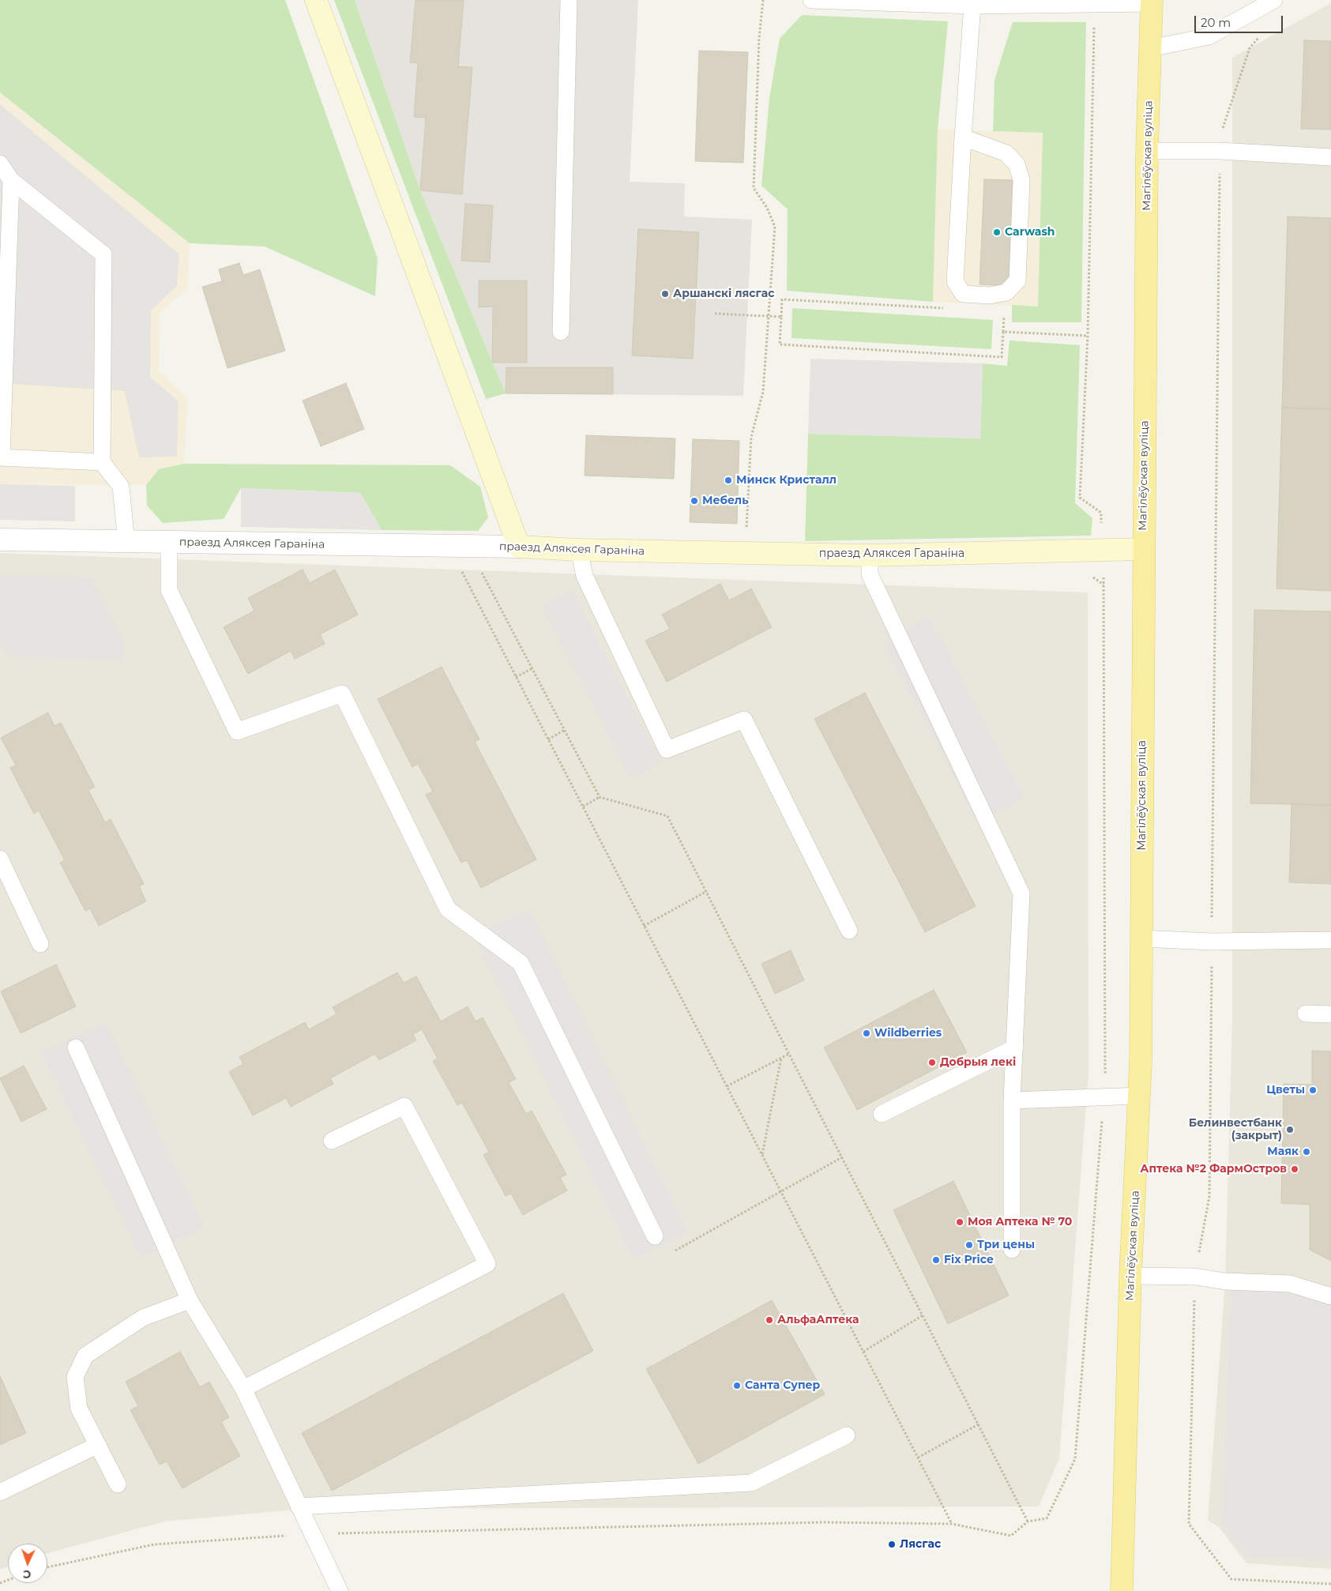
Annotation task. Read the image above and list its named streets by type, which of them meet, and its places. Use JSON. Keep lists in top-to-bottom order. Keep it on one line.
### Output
{"streets":{"main road":["Магілёўская вуліца"],"street":["праезд Аляксея Гараніна"]},"crossings":[["Магілёўская вуліца","праезд Аляксея Гараніна"]],"places":["Carwash","Аршанскі лясгас","Минск Кристалл","Мебель","Wildberries","Добрыя лекі","Цветы","Белинвестбанк (закрыт)","Маяк","Аптека №2 ФармОстров","Моя Аптека № 70","Три цены","Fix Price","АльфаАптека","Санта Супер","Лясгас"],"scale_bar":"20 m","north":"bottom"}
